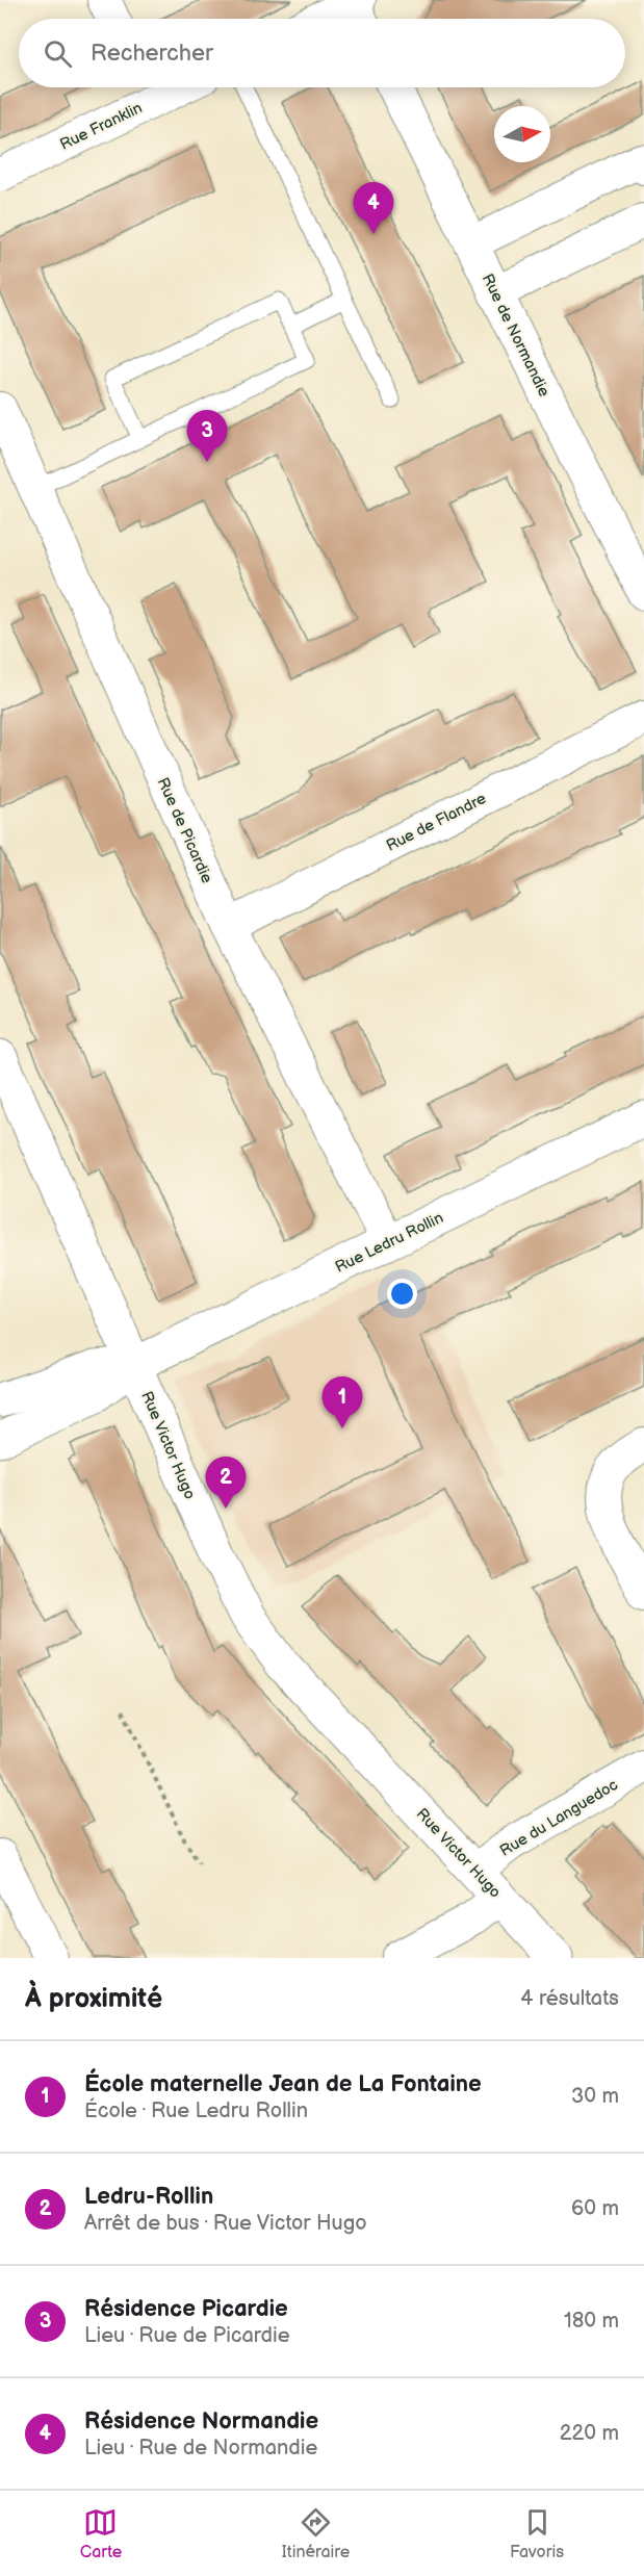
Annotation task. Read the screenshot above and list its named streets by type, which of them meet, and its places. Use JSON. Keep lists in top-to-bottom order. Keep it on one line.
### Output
{"streets":{"street":["Rue Franklin","Rue de Normandie","Rue de Flandre","Rue de Picardie","Rue Ledru Rollin","Rue Victor Hugo","Rue du Languedoc"]},"crossings":[["Rue de Flandre","Rue de Picardie"],["Rue de Picardie","Rue Ledru Rollin"],["Rue Ledru Rollin","Rue Victor Hugo"],["Rue Victor Hugo","Rue du Languedoc"]],"north":"right","page":{"search":"Rechercher","pins":["4","3","1","2"],"heading":["À proximité","4 résultats"],"list":[{"mark":"1","name":"École maternelle Jean de La Fontaine","note":"École · Rue Ledru Rollin","value":"30 m"},{"mark":"2","name":"Ledru-Rollin","note":"Arrêt de bus · Rue Victor Hugo","value":"60 m"},{"mark":"3","name":"Résidence Picardie","note":"Lieu · Rue de Picardie","value":"180 m"},{"mark":"4","name":"Résidence Normandie","note":"Lieu · Rue de Normandie","value":"220 m"}],"nav":["Carte","Itinéraire","Favoris"]}}
